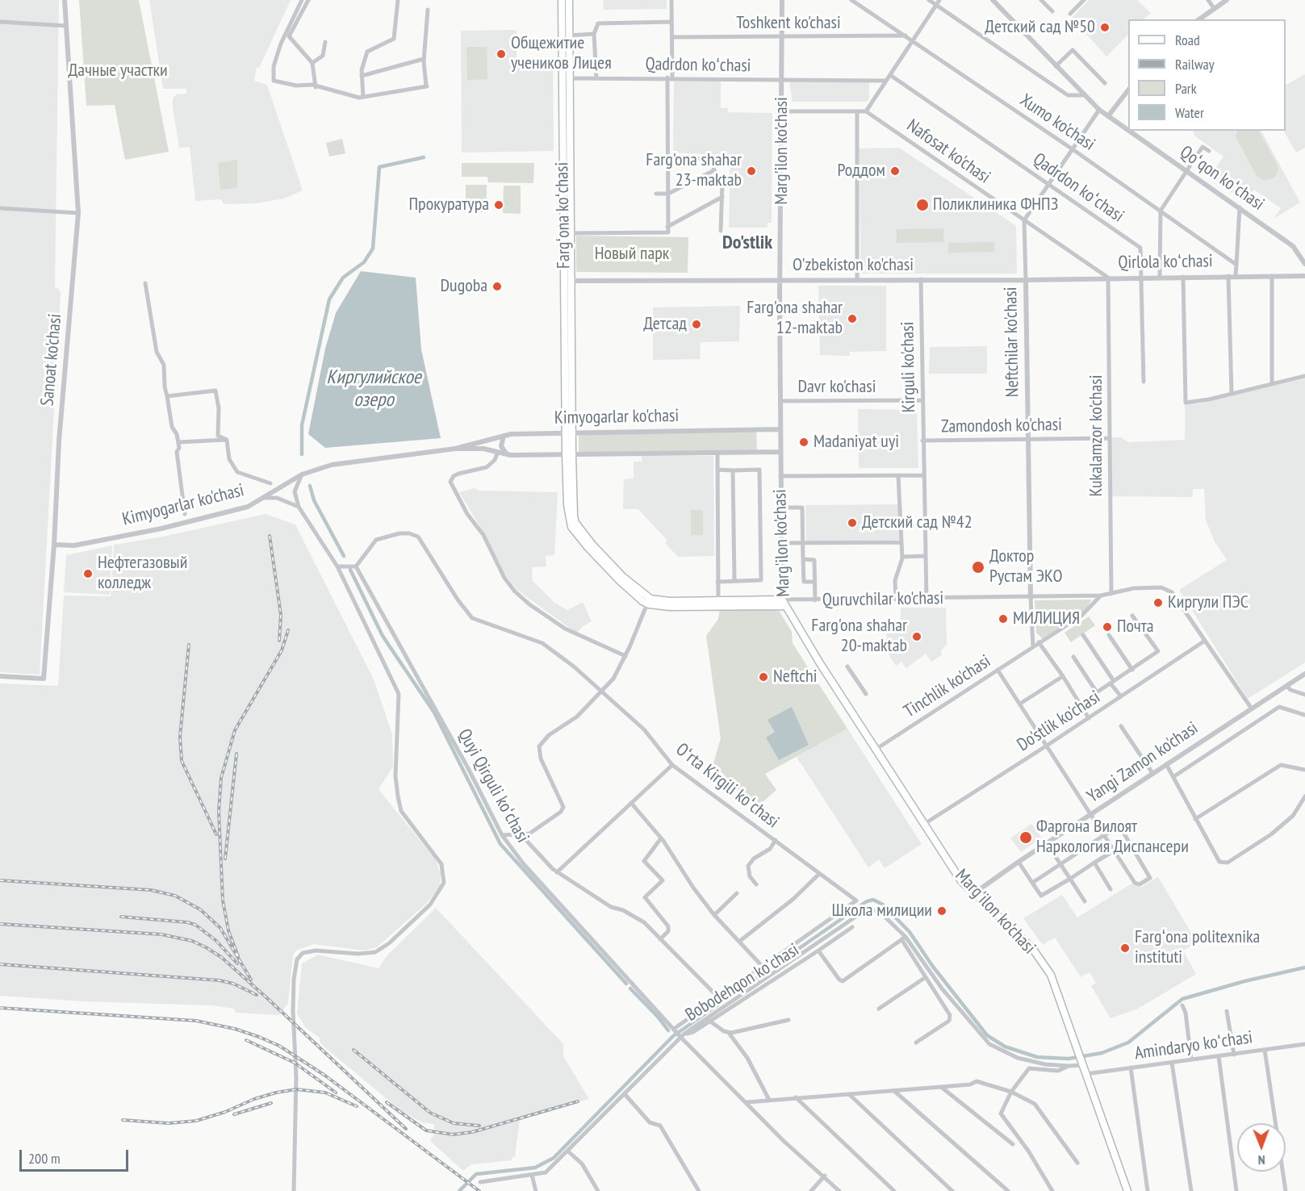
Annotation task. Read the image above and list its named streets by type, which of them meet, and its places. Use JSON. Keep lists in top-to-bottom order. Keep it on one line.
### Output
{"streets":{"main road":["Marg'ilon ko'chasi","Fargʻona koʻchasi","Quruvchilar ko'chasi"],"street":["Toshkent ko'chasi","Qadrdon koʻchasi","Xumo ko'chasi","Nafosat ko'chasi","Qoʻqon koʻchasi","Qirlola koʻchasi","O'zbekiston ko'chasi","Neftchilar ko'chasi","Sanoat ko'chasi","Kirguli ko'chasi","Davr ko'chasi","Kimyogarlar ko'chasi","Zamondosh ko'chasi","Kukalamzor ko'chasi","Tinchlik ko'chasi","Do'stlik ko'chasi","Yangi Zamon ko'chasi","Quyi Qirguli koʻchasi","Oʻrta Kirgili koʻchasi","Bobodehqon koʼchasi","Amindaryo koʻchasi"]},"crossings":[["Toshkent ko'chasi","Xumo ko'chasi"],["Toshkent ko'chasi","Marg'ilon ko'chasi"],["Qadrdon koʻchasi","Marg'ilon ko'chasi"],["Qadrdon koʻchasi","Fargʻona koʻchasi"],["Qadrdon koʻchasi","Qirlola koʻchasi"],["Marg'ilon ko'chasi","O'zbekiston ko'chasi"],["Marg'ilon ko'chasi","Davr ko'chasi"],["Marg'ilon ko'chasi","Kimyogarlar ko'chasi"],["Marg'ilon ko'chasi","Quruvchilar ko'chasi"],["Marg'ilon ko'chasi","Tinchlik ko'chasi"],["Marg'ilon ko'chasi","Do'stlik ko'chasi"],["Marg'ilon ko'chasi","Yangi Zamon ko'chasi"],["Nafosat ko'chasi","Qirlola koʻchasi"],["Nafosat ko'chasi","Neftchilar ko'chasi"],["Nafosat ko'chasi","Kukalamzor ko'chasi"],["Fargʻona koʻchasi","O'zbekiston ko'chasi"],["Fargʻona koʻchasi","Kimyogarlar ko'chasi"],["Fargʻona koʻchasi","Quruvchilar ko'chasi"],["Qirlola koʻchasi","O'zbekiston ko'chasi"],["Qirlola koʻchasi","Neftchilar ko'chasi"],["Qirlola koʻchasi","Kukalamzor ko'chasi"],["O'zbekiston ko'chasi","Neftchilar ko'chasi"],["O'zbekiston ko'chasi","Kirguli ko'chasi"],["Neftchilar ko'chasi","Zamondosh ko'chasi"],["Neftchilar ko'chasi","Quruvchilar ko'chasi"],["Sanoat ko'chasi","Kimyogarlar ko'chasi"],["Kirguli ko'chasi","Davr ko'chasi"],["Kirguli ko'chasi","Zamondosh ko'chasi"],["Kirguli ko'chasi","Quruvchilar ko'chasi"],["Kimyogarlar ko'chasi","Quruvchilar ko'chasi"],["Zamondosh ko'chasi","Kukalamzor ko'chasi"],["Kukalamzor ko'chasi","Quruvchilar ko'chasi"],["Quruvchilar ko'chasi","Tinchlik ko'chasi"],["Quruvchilar ko'chasi","Do'stlik ko'chasi"],["Quruvchilar ko'chasi","Yangi Zamon ko'chasi"],["Quyi Qirguli koʻchasi","Oʻrta Kirgili koʻchasi"],["Quyi Qirguli koʻchasi","Bobodehqon koʼchasi"]],"districts":["Do'stlik"],"water":["Киргулийское озеро"],"parks":["Дачные участки","Новый парк"],"places":["Детский сад №50","Общежитие учеников Лицея","Farg'ona shahar 23-maktab","Роддом","Прокуратура","Поликлиника ФНПЗ","Dugoba","Farg'ona shahar 12-maktab","Детсад","Madaniyat uyi","Детский сад №42","Доктор Рустам ЭКО","Нефтегазовый колледж","Киргули ПЭС","МИЛИЦИЯ","Почта","Farg'ona shahar 20-maktab","Neftchi","Фаргона Вилоят Наркология Диспансери","Школа милиции","Fargʻona politexnika instituti"],"legend":["Road","Railway","Park","Water"],"scale_bar":"200 m","north":"bottom"}
